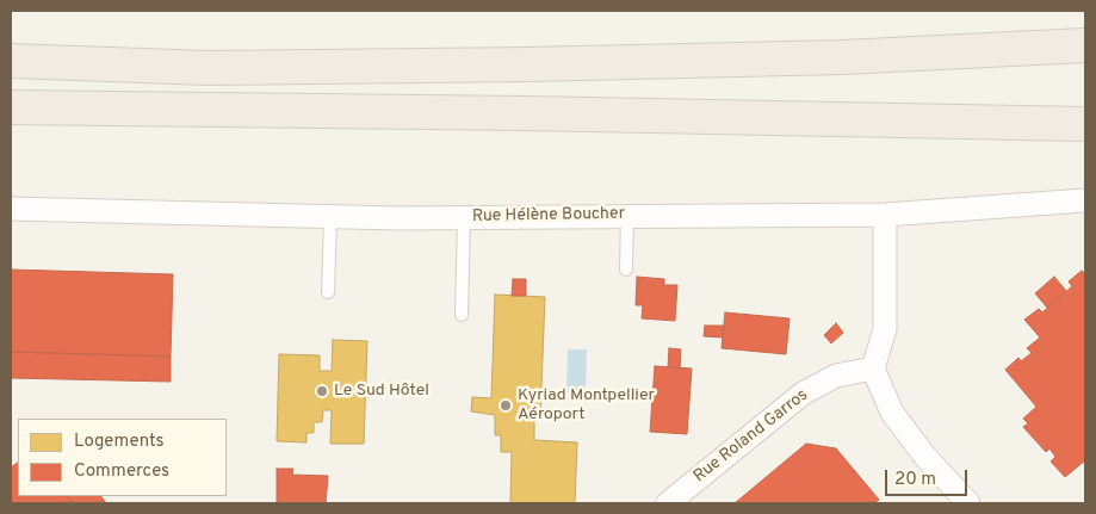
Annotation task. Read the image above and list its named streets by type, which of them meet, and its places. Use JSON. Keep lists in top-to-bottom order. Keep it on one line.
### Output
{"streets":{"street":["Rue Hélène Boucher","Rue Roland Garros"]},"places":["Le Sud Hôtel","Kyriad Montpellier Aéroport"],"legend":["Logements","Commerces"],"scale_bar":"20 m"}
